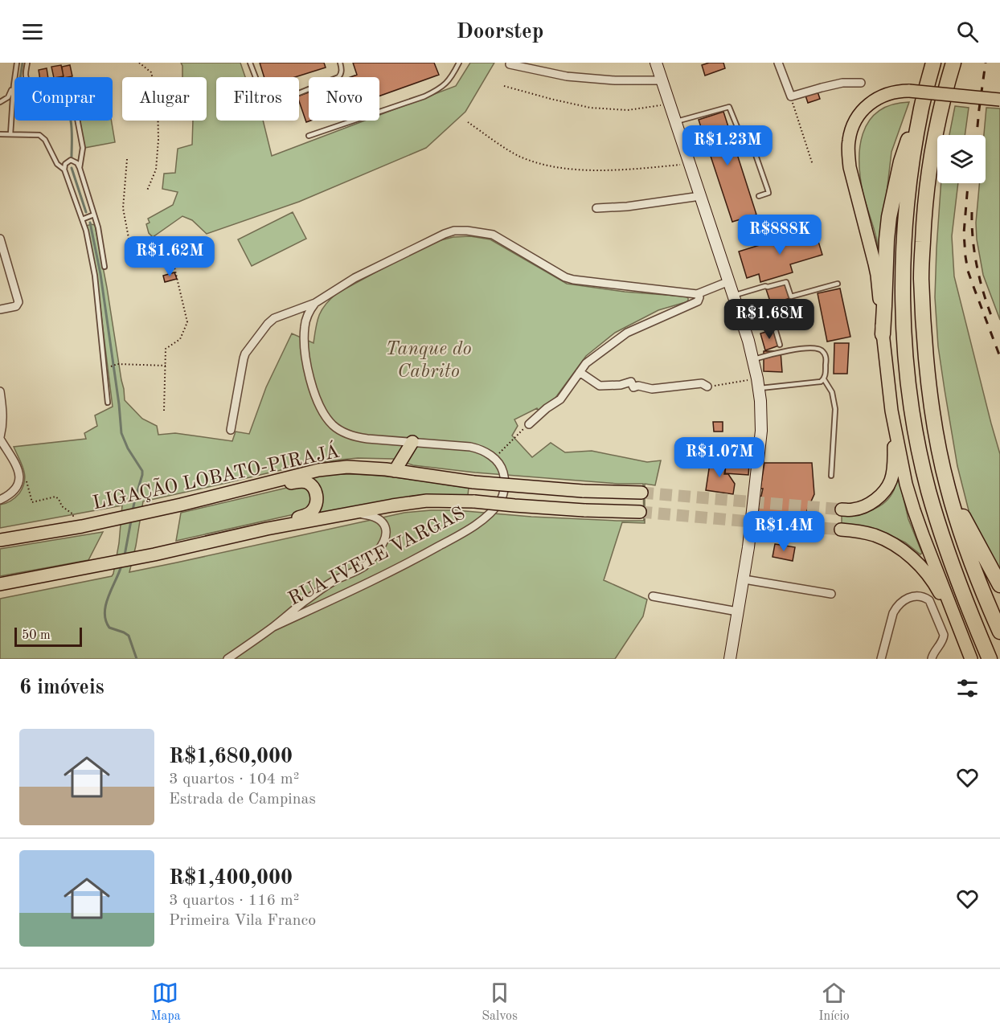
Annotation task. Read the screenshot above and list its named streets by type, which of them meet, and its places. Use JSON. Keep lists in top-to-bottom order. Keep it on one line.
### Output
{"streets":{"main road":["LIGAÇÃO LOBATO-PIRAJÁ"],"street":["RUA IVETE VARGAS"]},"parks":["Tanque do Cabrito"],"scale_bar":"50 m","page":{"header":"Doorstep","chip":["Comprar","Alugar","Filtros","Novo"],"price":["R$1.23M","R$888K","R$1.62M","R$1.68M","R$1.07M","R$1.4M"],"scale":"50 m","heading":"6 imóveis","list":[{"name":"R$1,680,000","note":"3 quartos · 104 m² · Estrada de Campinas"},{"name":"R$1,400,000","note":"3 quartos · 116 m² · Primeira Vila Franco"}],"tabs":["Mapa","Salvos","Início"]}}
